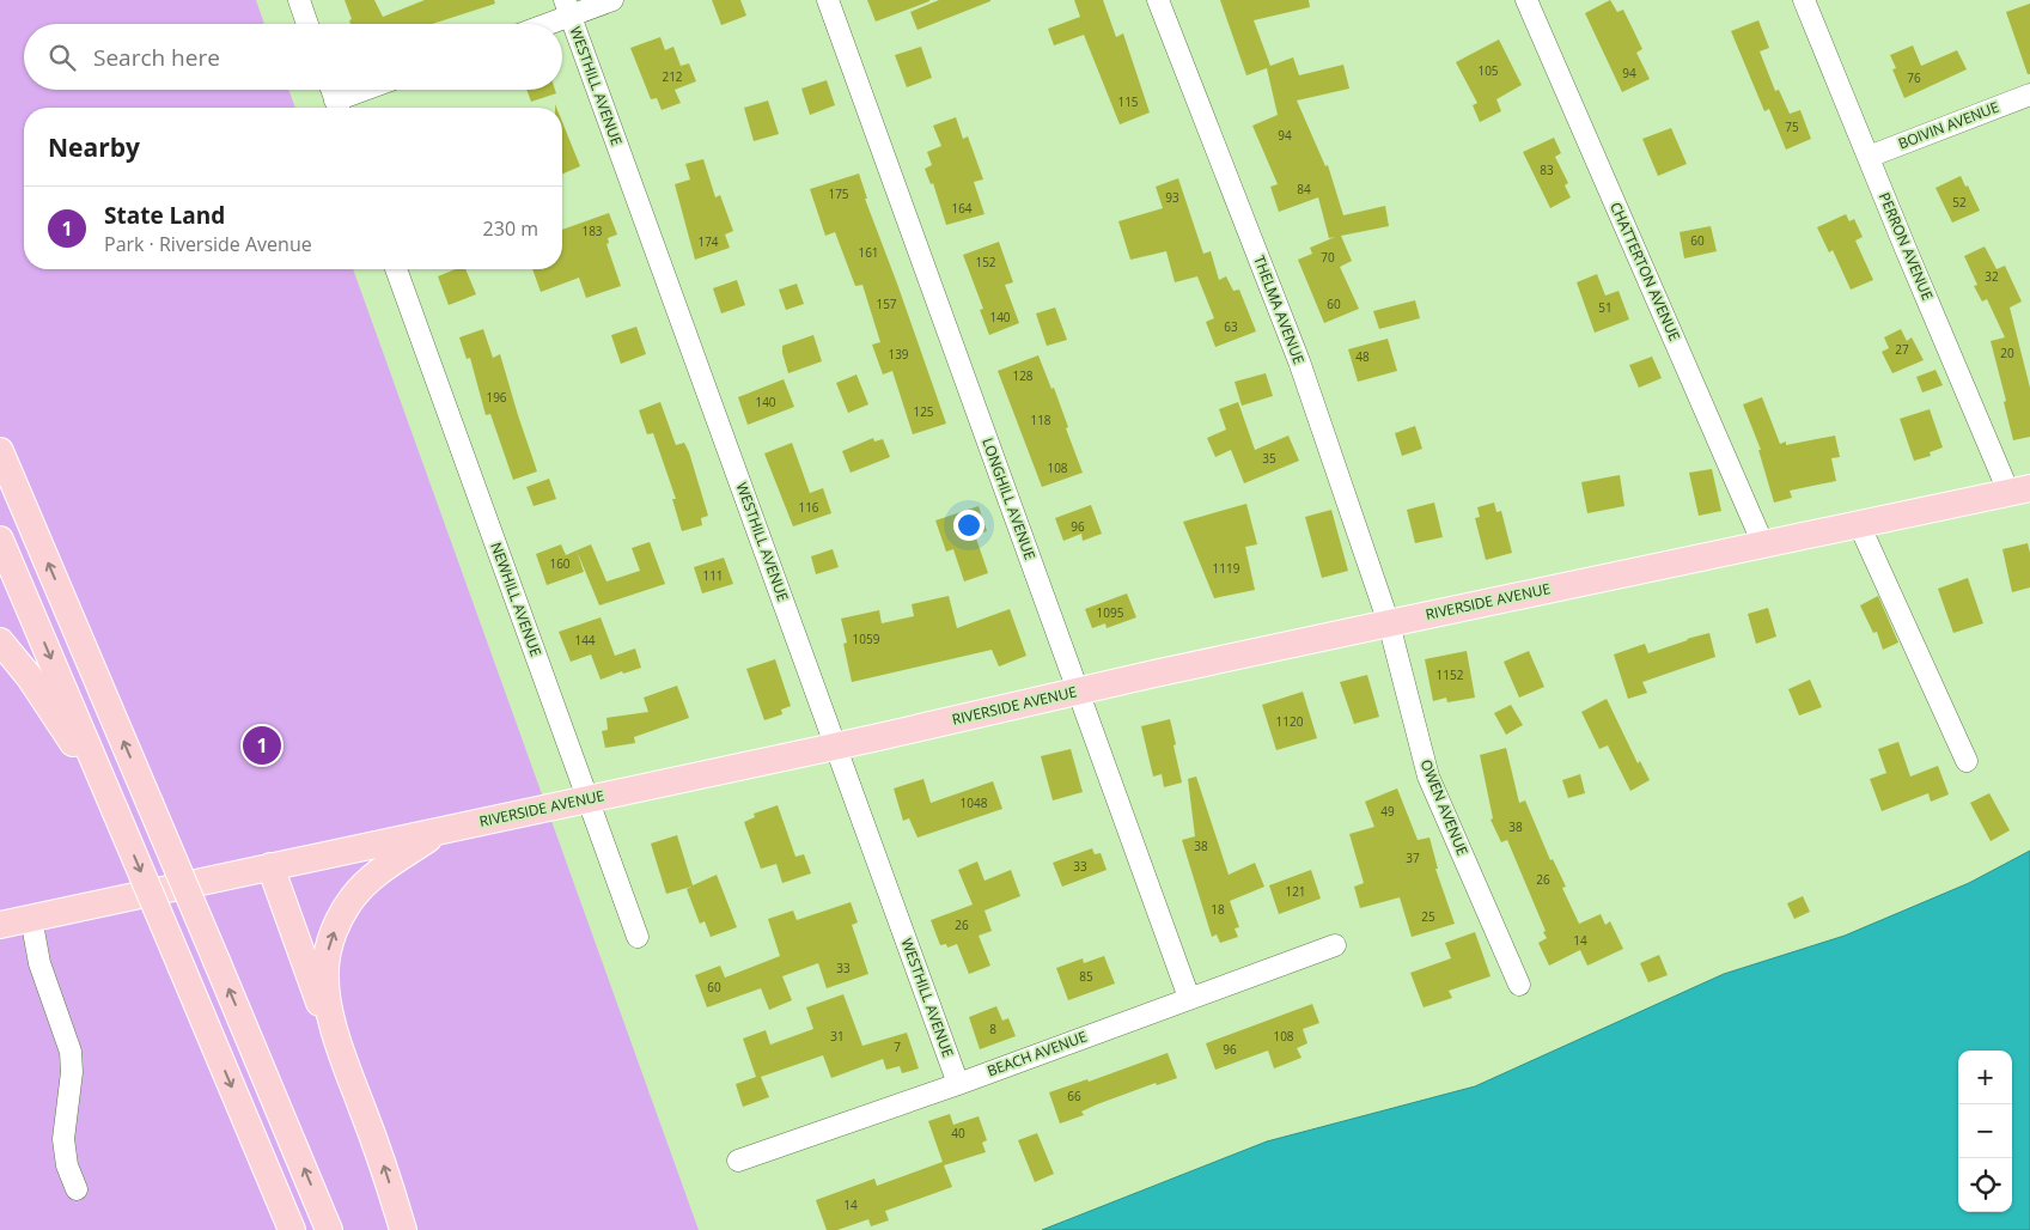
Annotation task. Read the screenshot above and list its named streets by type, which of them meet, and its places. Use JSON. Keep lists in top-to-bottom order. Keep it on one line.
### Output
{"streets":{"main road":["RIVERSIDE AVENUE"],"street":["WESTHILL AVENUE","BOIVIN AVENUE","PERRON AVENUE","CHATTERTON AVENUE","THELMA AVENUE","LONGHILL AVENUE","NEWHILL AVENUE","OWEN AVENUE","BEACH AVENUE"]},"crossings":[["WESTHILL AVENUE","RIVERSIDE AVENUE"],["WESTHILL AVENUE","BEACH AVENUE"],["BOIVIN AVENUE","PERRON AVENUE"],["PERRON AVENUE","RIVERSIDE AVENUE"],["CHATTERTON AVENUE","RIVERSIDE AVENUE"],["THELMA AVENUE","RIVERSIDE AVENUE"],["THELMA AVENUE","OWEN AVENUE"],["LONGHILL AVENUE","RIVERSIDE AVENUE"],["LONGHILL AVENUE","BEACH AVENUE"],["NEWHILL AVENUE","RIVERSIDE AVENUE"],["RIVERSIDE AVENUE","OWEN AVENUE"]],"house_numbers":["105","94","212","76","115","75","94","83","84","175","93","52","164","183","60","174","161","70","152","32","157","60","51","140","63","27","20","139","48","128","196","140","125","118","35","108","116","96","160","1119","111","1095","1059","144","1152","1120","1048","49","38","38","37","33","26","121","18","25","26","14","33","85","60","8","31","108","7","96","66","40","14"],"page":{"search":"Search here","heading":"Nearby","list":[{"mark":"1","name":"State Land","note":"Park · Riverside Avenue","value":"230 m"}],"pins":"1","map_buttons":["+","−"]}}
